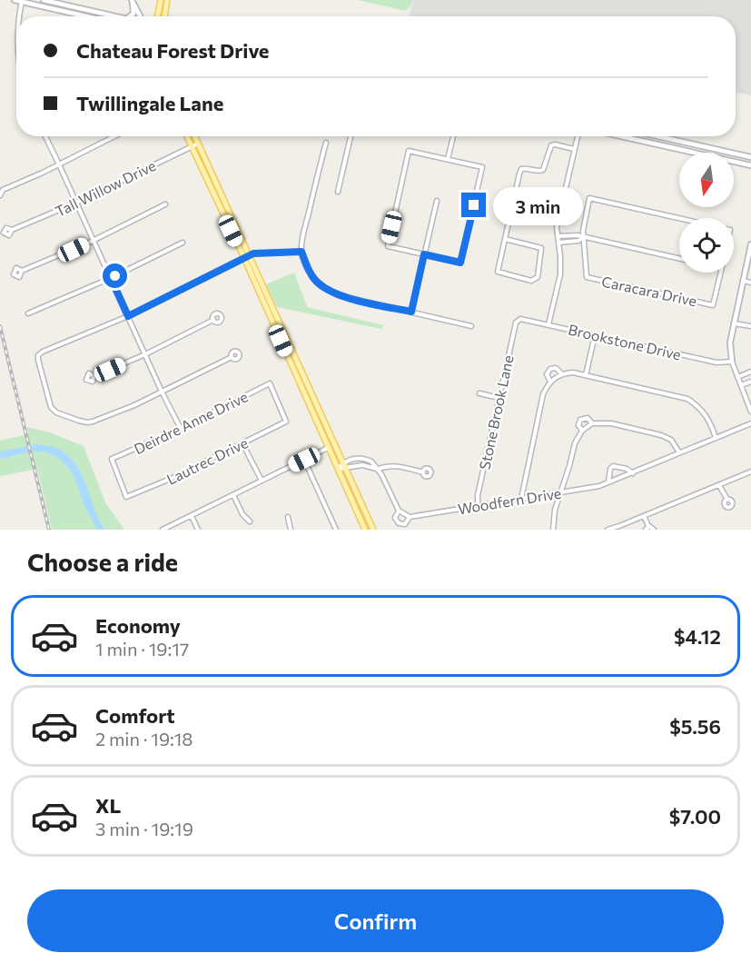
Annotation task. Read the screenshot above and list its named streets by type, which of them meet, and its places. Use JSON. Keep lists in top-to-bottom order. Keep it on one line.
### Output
{"streets":{"street":["Tall Willow Drive","Caracara Drive","Brookstone Drive","Stone Brook Lane","Deirdre Anne Drive","Lautrec Drive","Woodfern Drive"]},"crossings":[["Brookstone Drive","Stone Brook Lane"],["Stone Brook Lane","Woodfern Drive"],["Deirdre Anne Drive","Lautrec Drive"]],"north":"bottom","page":{"banner":["Chateau Forest Drive","Twillingale Lane"],"bubble":"3 min","heading":"Choose a ride","list":[{"name":"Economy","note":"1 min · 19:17","value":"$4.12"},{"name":"Comfort","note":"2 min · 19:18","value":"$5.56"},{"name":"XL","note":"3 min · 19:19","value":"$7.00"}],"buttons":"Confirm"}}
